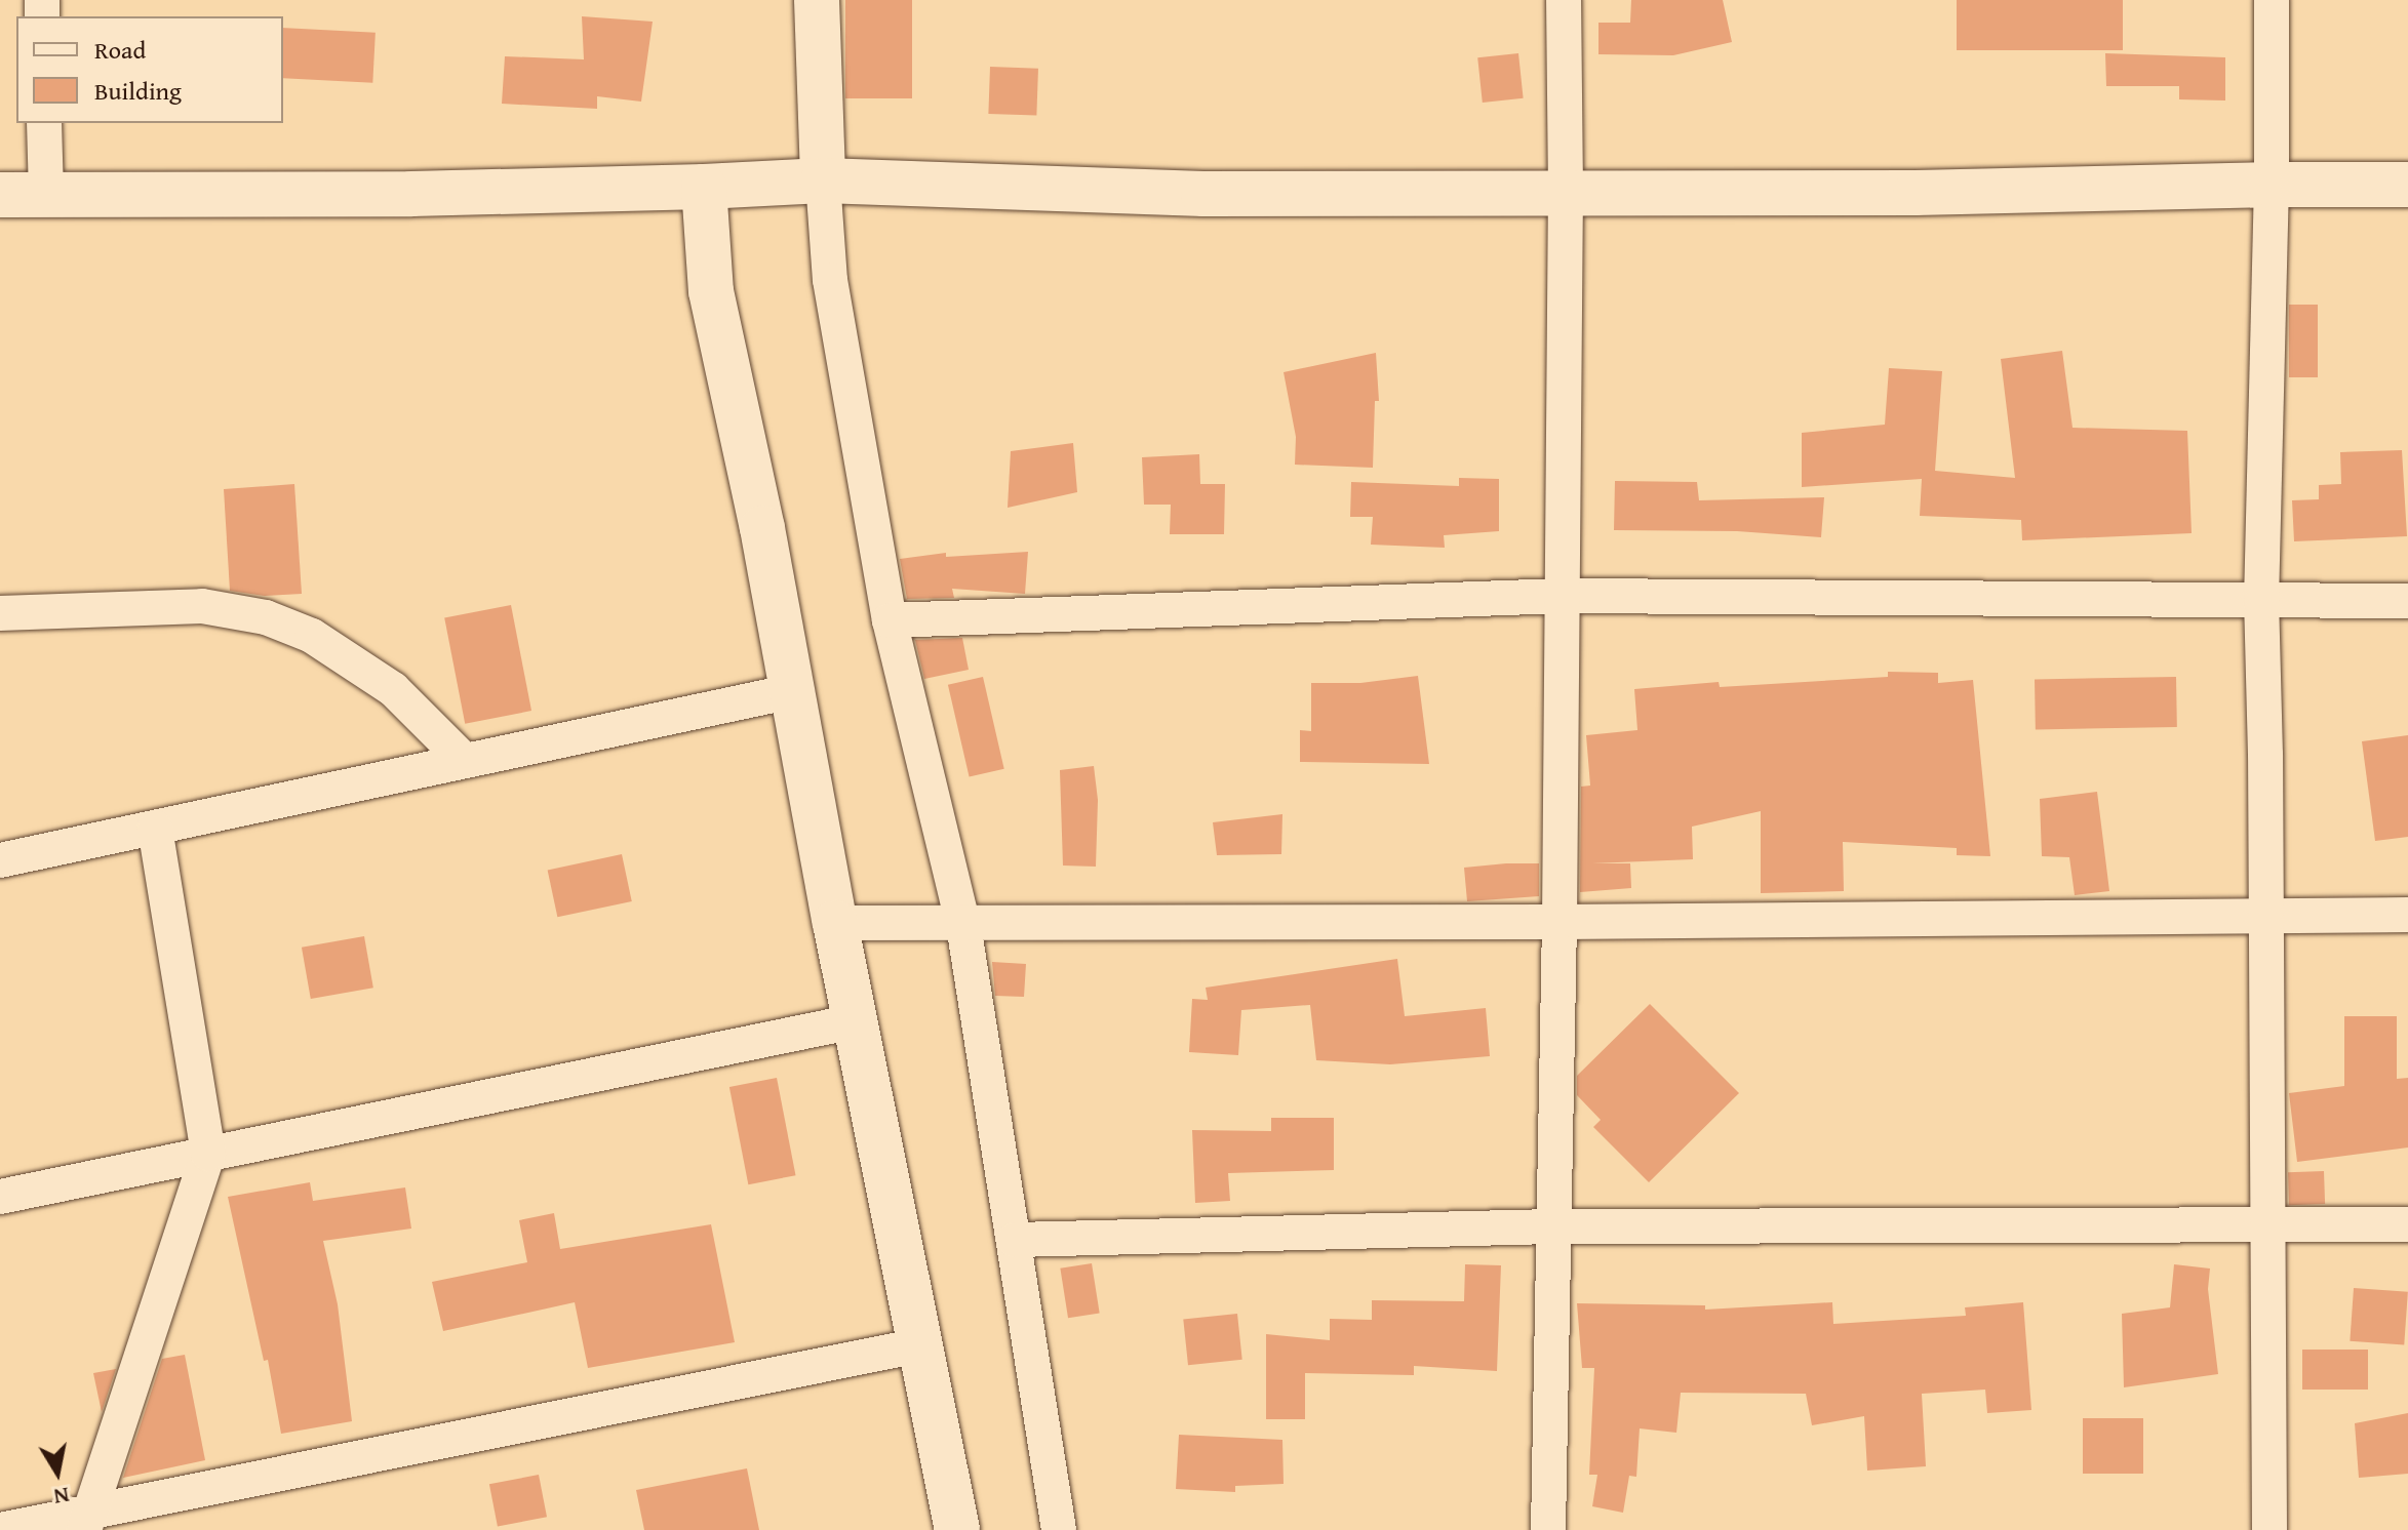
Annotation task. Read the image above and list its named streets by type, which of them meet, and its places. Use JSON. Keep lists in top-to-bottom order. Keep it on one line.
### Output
{"legend":["Road","Building"],"north":"bottom"}
